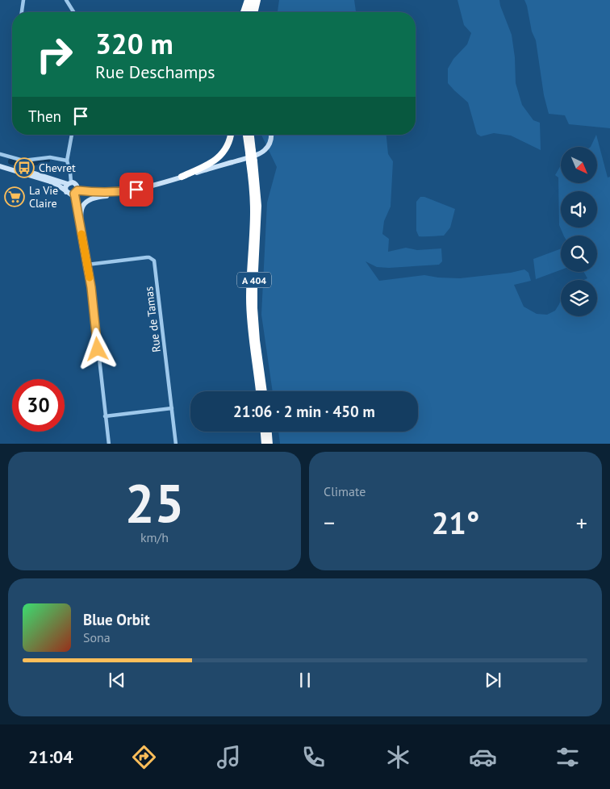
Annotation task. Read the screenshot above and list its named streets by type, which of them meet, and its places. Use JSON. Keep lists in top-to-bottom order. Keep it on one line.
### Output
{"streets":{"highway":["A 404"],"street":["Rue de Tamas"]},"places":{"bus stop":["Chevret"],"supermarket":["La Vie Claire"]},"north":"bottom right","page":{"turn":["320 m","Rue Deschamps"],"then":"Then","limit":"30","trip":"21:06 · 2 min · 450 m","tile":[["25","km/h"],"Climate"],"heat":["−","21°","+"],"song":["Blue Orbit","Sona"],"tabs":"21:04"}}
